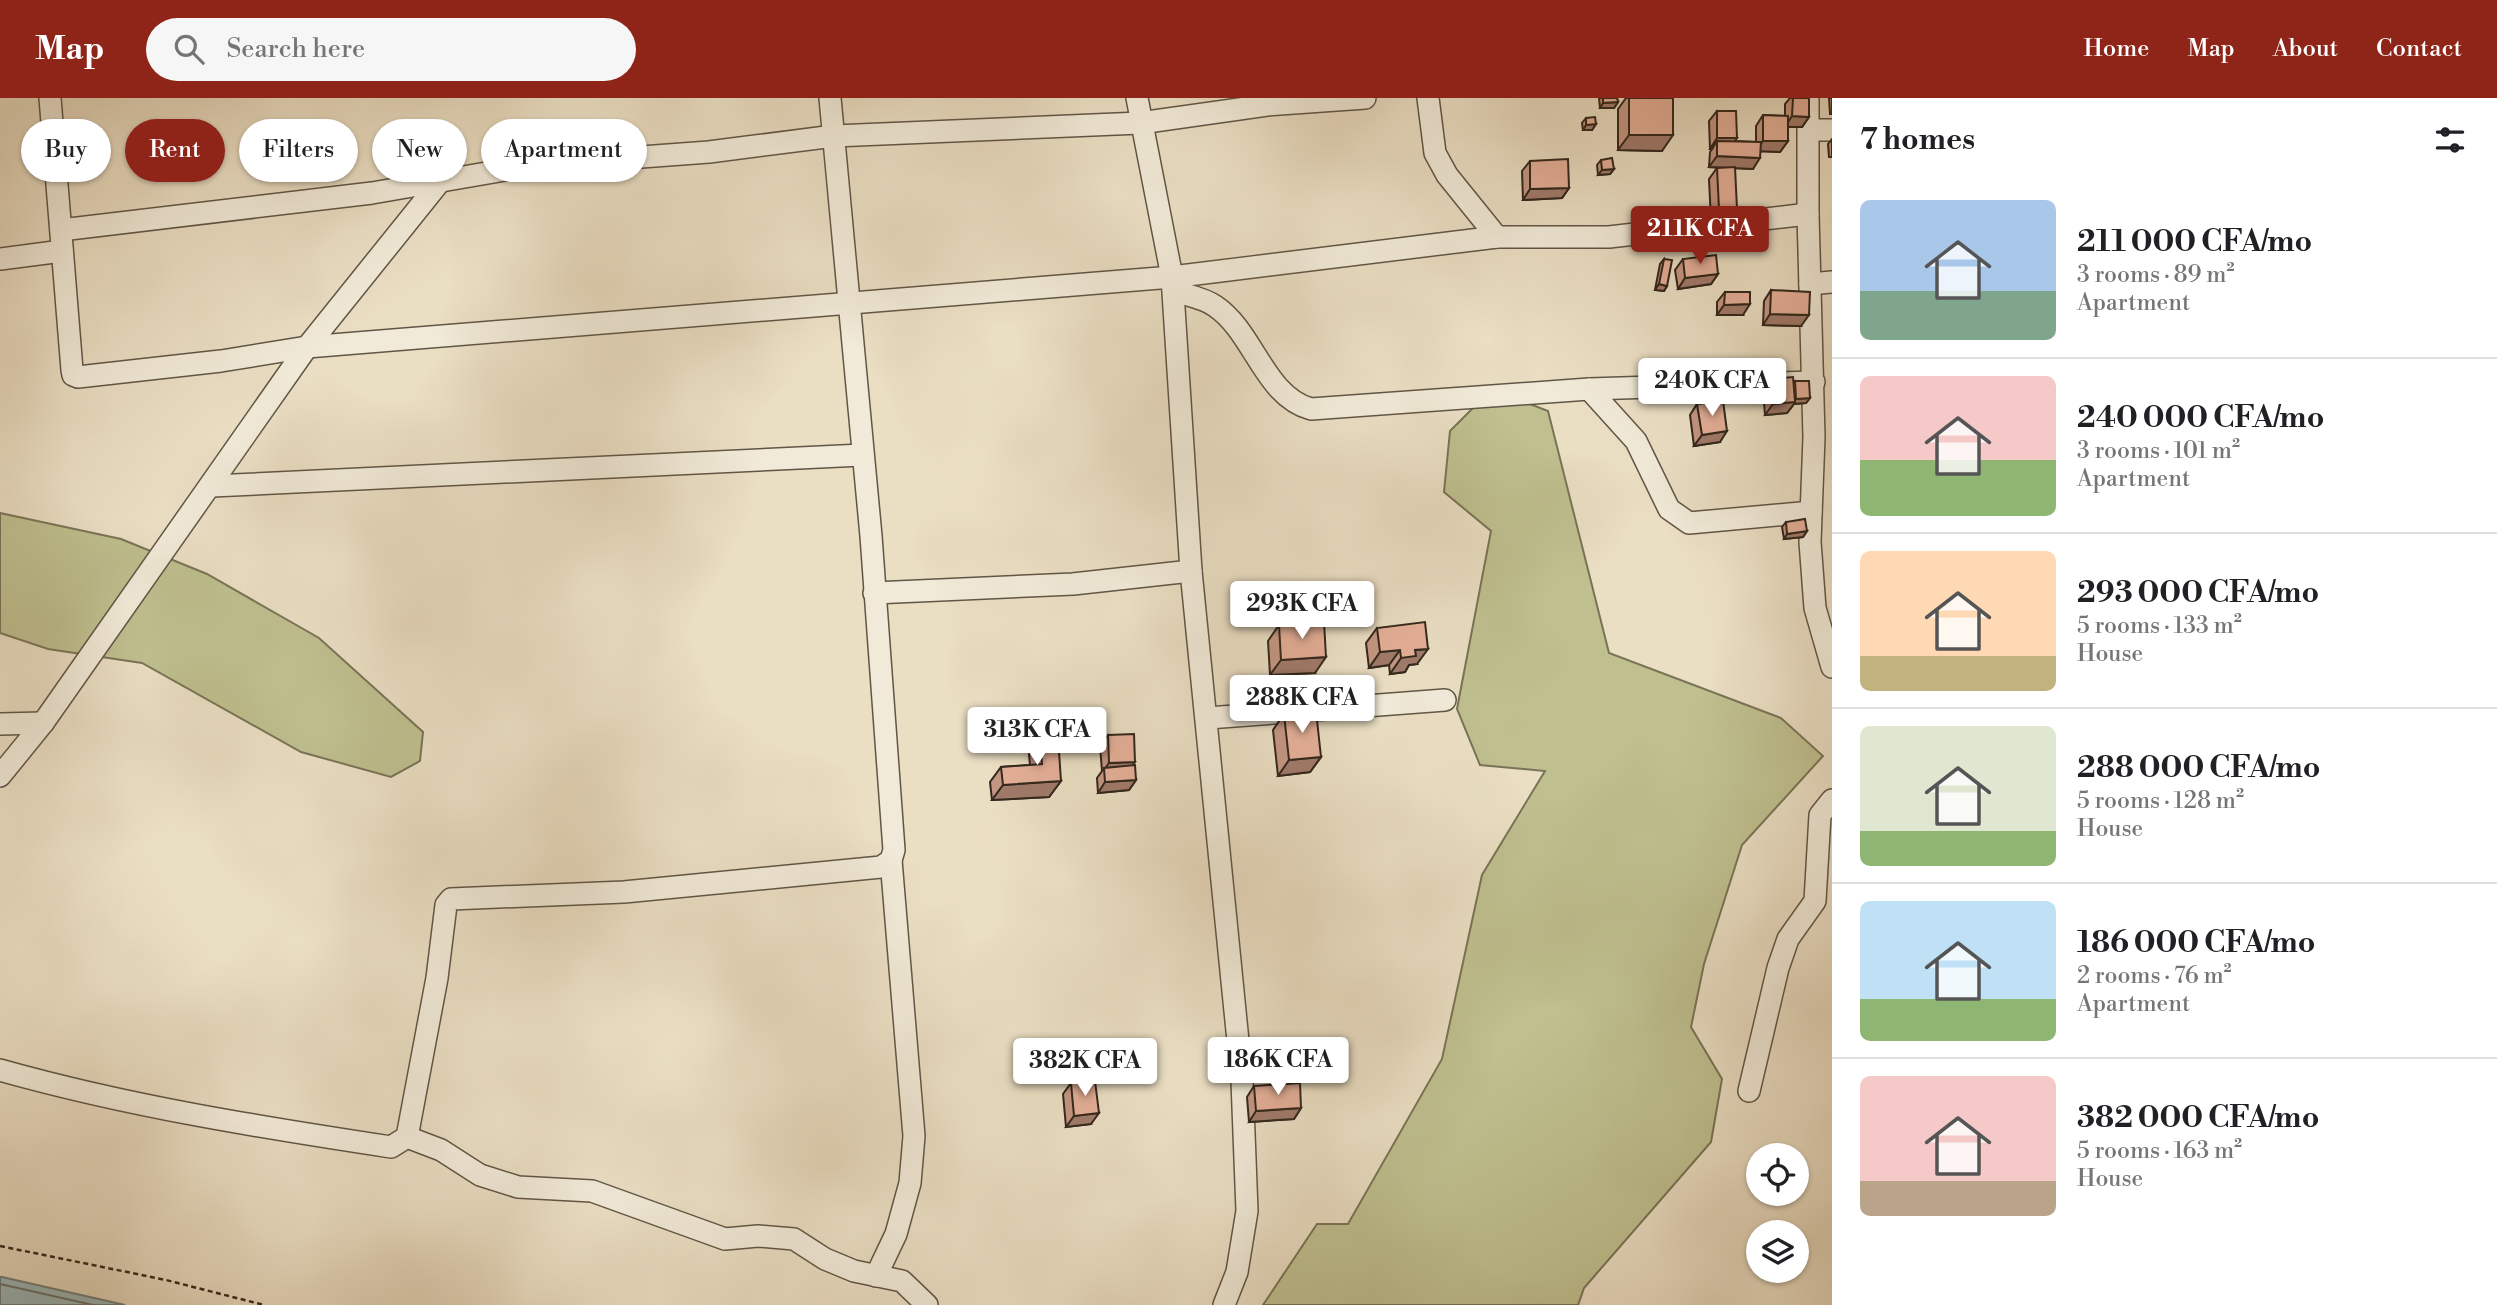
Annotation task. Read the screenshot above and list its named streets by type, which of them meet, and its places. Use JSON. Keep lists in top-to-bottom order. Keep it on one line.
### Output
{"page":{"header":"Map","search":"Search here","nav":["Home","Map","About","Contact"],"heading":"7 homes","chip":["Buy","Rent","Filters","New","Apartment"],"list":[{"name":"211 000 CFA/mo","note":"3 rooms · 89 m² · Apartment"},{"name":"240 000 CFA/mo","note":"3 rooms · 101 m² · Apartment"},{"name":"293 000 CFA/mo","note":"5 rooms · 133 m² · House"},{"name":"288 000 CFA/mo","note":"5 rooms · 128 m² · House"},{"name":"186 000 CFA/mo","note":"2 rooms · 76 m² · Apartment"},{"name":"382 000 CFA/mo","note":"5 rooms · 163 m² · House"}],"price":["211K CFA","240K CFA","293K CFA","288K CFA","313K CFA","186K CFA","382K CFA"]}}
